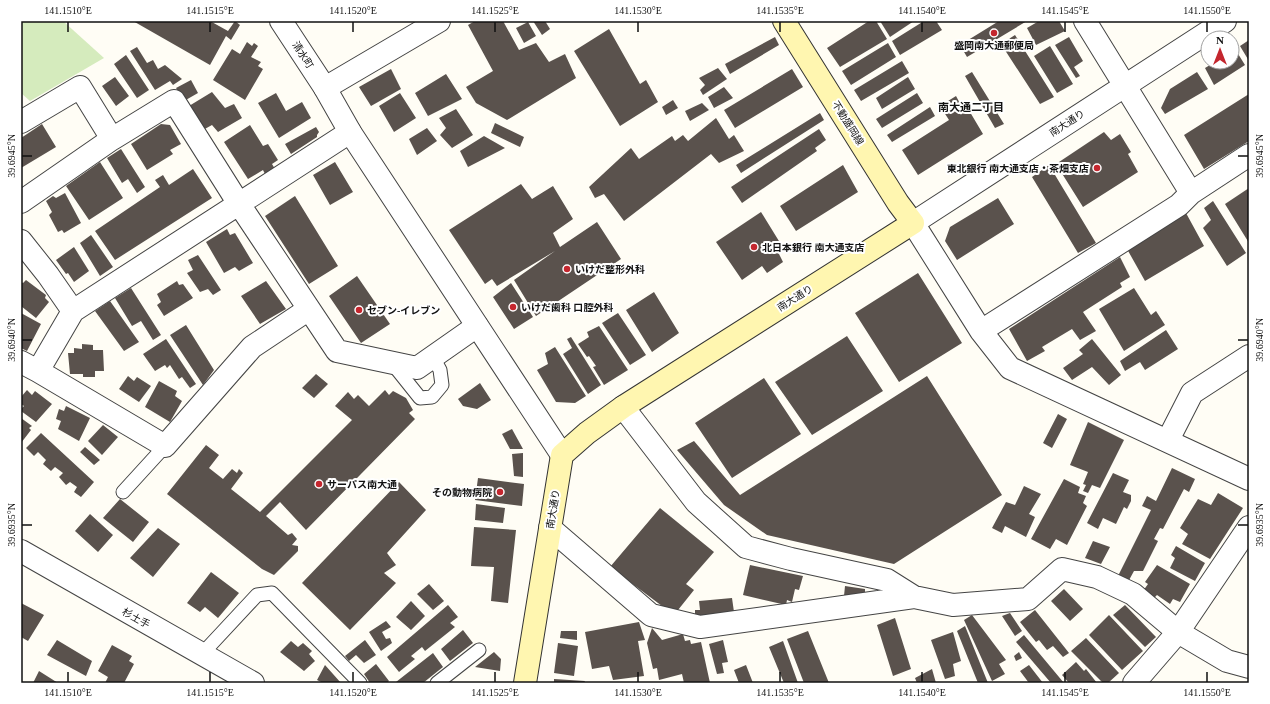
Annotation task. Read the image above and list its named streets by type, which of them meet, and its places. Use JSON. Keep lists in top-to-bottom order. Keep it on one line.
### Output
{"streets":{"main road":["不動盛岡線","南大通り"],"street":["清水町","杉土手"]},"crossings":[["清水町","南大通り"],["不動盛岡線","南大通り"]],"districts":["南大通二丁目"],"places":["盛岡南大通郵便局","東北銀行 南大通支店・茶畑支店","北日本銀行 南大通支店","いけだ整形外科","いけだ歯科 口腔外科","セブン-イレブン","サーパス南大通","その動物病院"],"north":"top","coordinates":["141.1510°E","141.1515°E","141.1520°E","141.1525°E","141.1530°E","141.1535°E","141.1540°E","141.1545°E","141.1550°E","39.6945°N","39.6940°N","39.6935°N"]}
